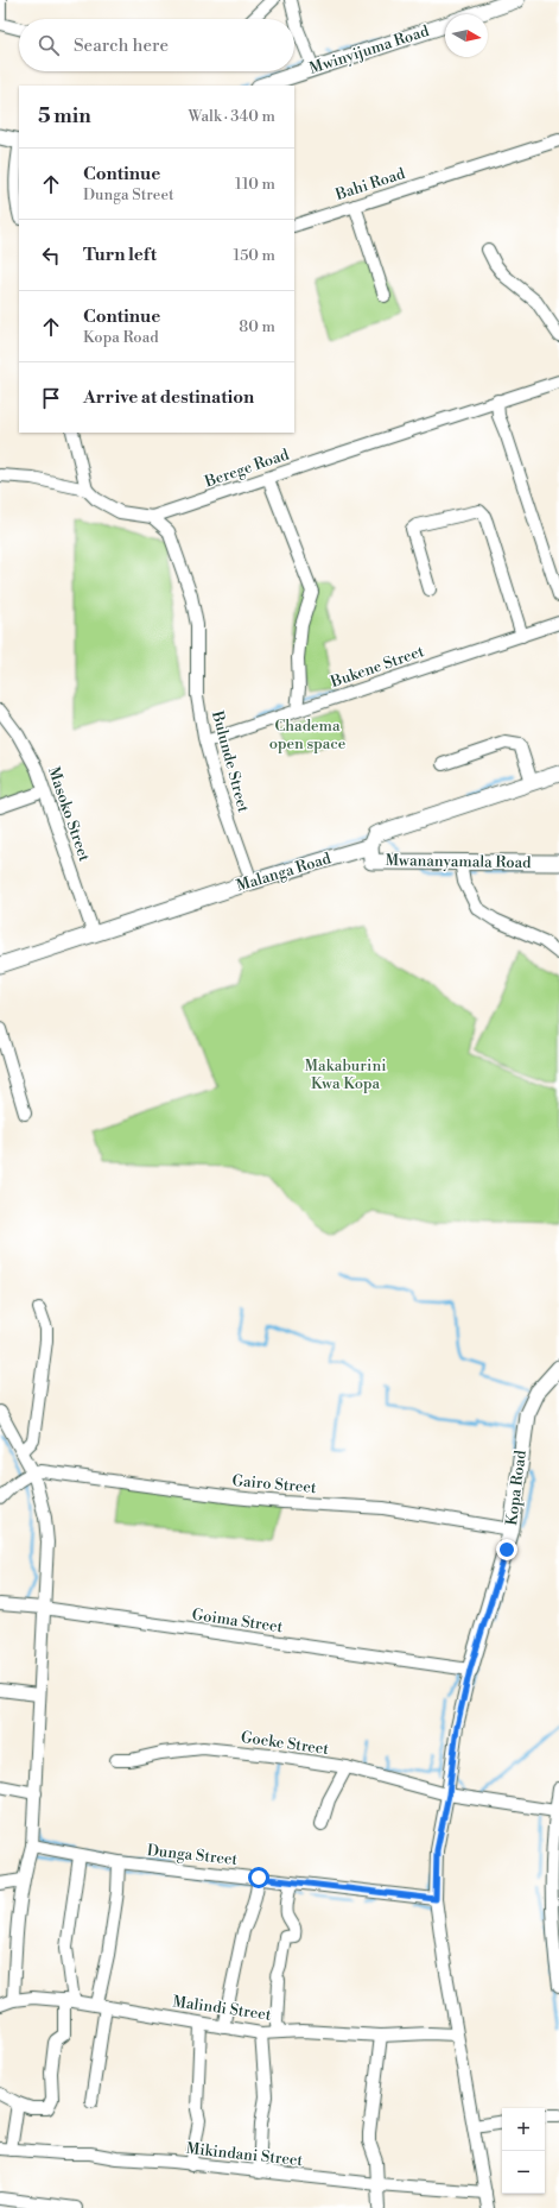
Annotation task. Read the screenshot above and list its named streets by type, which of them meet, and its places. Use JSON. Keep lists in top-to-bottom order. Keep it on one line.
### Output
{"streets":{"street":["Mwinyijuma Road","Bahi Road","Berege Road","Bukene Street","Bulunde Street","Masoko Street","Mwananyamala Road","Malanga Road","Gairo Street","Kopa Road","Goima Street","Goeke Street","Dunga Street","Malindi Street","Mikindani Street"]},"crossings":[["Berege Road","Bulunde Street"],["Bukene Street","Bulunde Street"],["Bulunde Street","Malanga Road"],["Masoko Street","Malanga Road"],["Mwananyamala Road","Malanga Road"],["Gairo Street","Kopa Road"],["Kopa Road","Goima Street"]],"parks":["Chadema open space","Makaburini Kwa Kopa"],"north":"right","page":{"search":"Search here","heading":["5 min","Walk · 340 m"],"list":[["Continue","Dunga Street","110 m"],["Turn left","150 m"],["Continue","Kopa Road","80 m"],"Arrive at destination"],"map_buttons":["+","−"]}}
